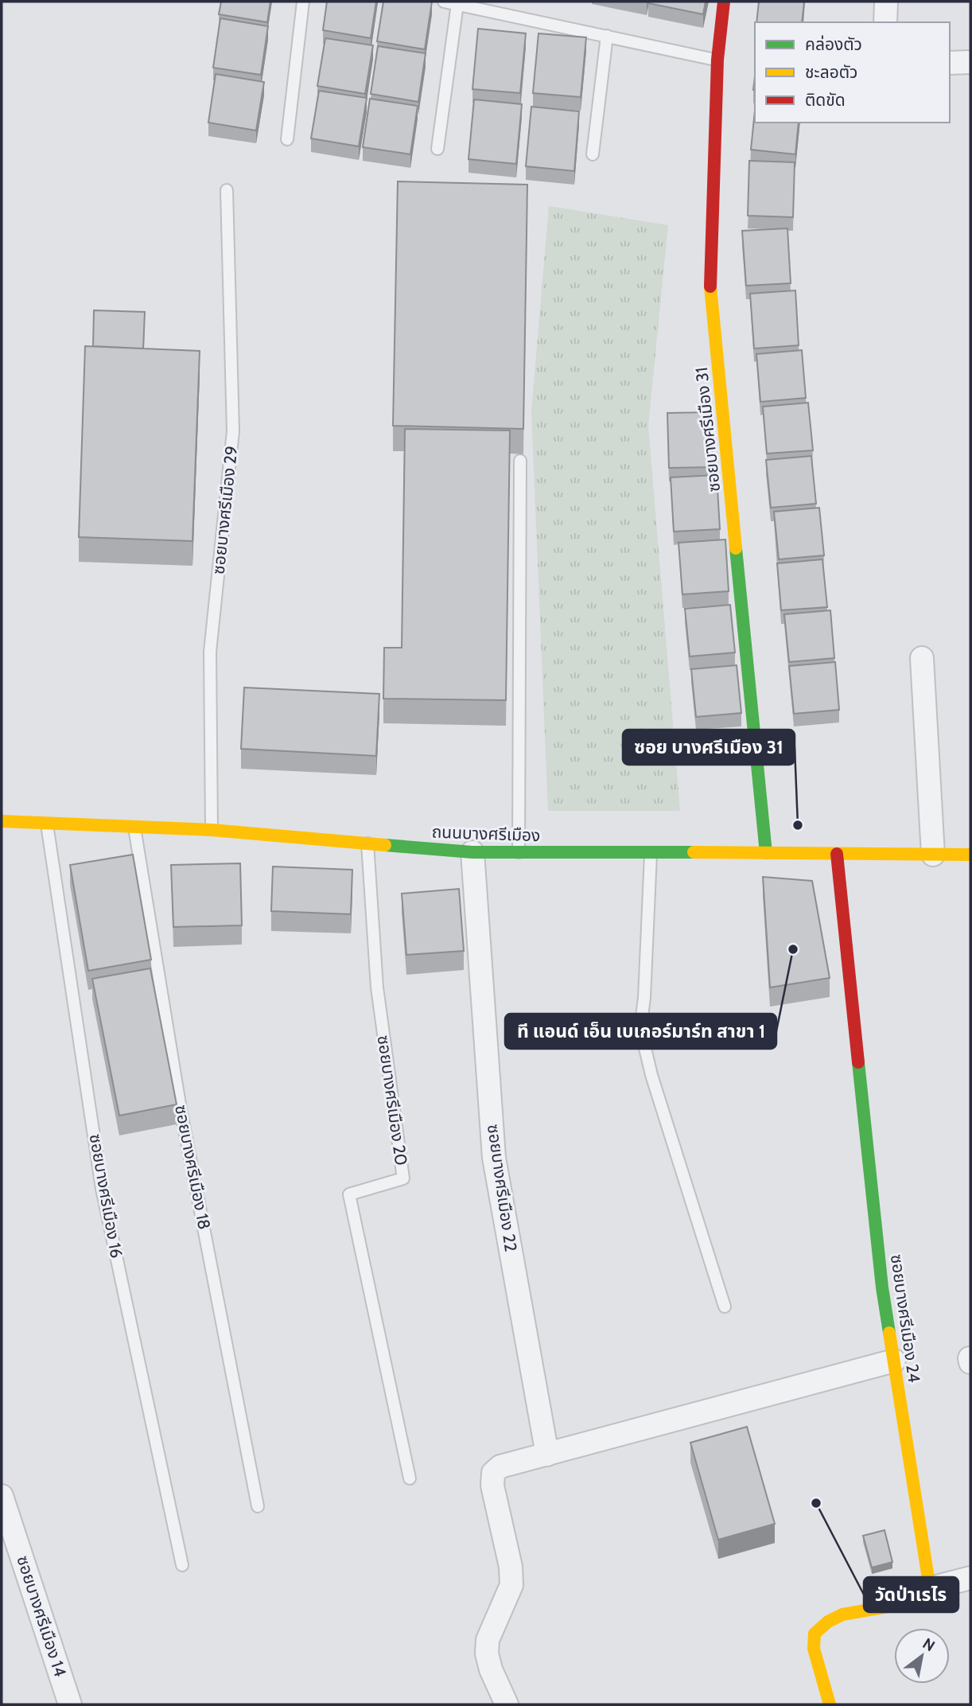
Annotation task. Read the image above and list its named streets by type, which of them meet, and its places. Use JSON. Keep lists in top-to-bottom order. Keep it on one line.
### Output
{"streets":{"street":["ซอยบางศรีเมือง 31","ถนนบางศรีเมือง","ซอยบางศรีเมือง 22","ซอยบางศรีเมือง 24","ซอยบางศรีเมือง 14"],"lane":["ซอยบางศรีเมือง 29","ซอยบางศรีเมือง 20","ซอยบางศรีเมือง 18","ซอยบางศรีเมือง 16"]},"crossings":[["ซอยบางศรีเมือง 31","ถนนบางศรีเมือง"],["ซอยบางศรีเมือง 29","ถนนบางศรีเมือง"],["ถนนบางศรีเมือง","ซอยบางศรีเมือง 20"],["ถนนบางศรีเมือง","ซอยบางศรีเมือง 18"],["ถนนบางศรีเมือง","ซอยบางศรีเมือง 22"],["ถนนบางศรีเมือง","ซอยบางศรีเมือง 16"],["ถนนบางศรีเมือง","ซอยบางศรีเมือง 24"]],"places":["ซอย บางศรีเมือง 31","ที แอนด์ เอ็น เบเกอร์มาร์ท สาขา 1","วัดป่าเรไร"],"legend":["คล่องตัว","ชะลอตัว","ติดขัด"],"north":"top right"}
